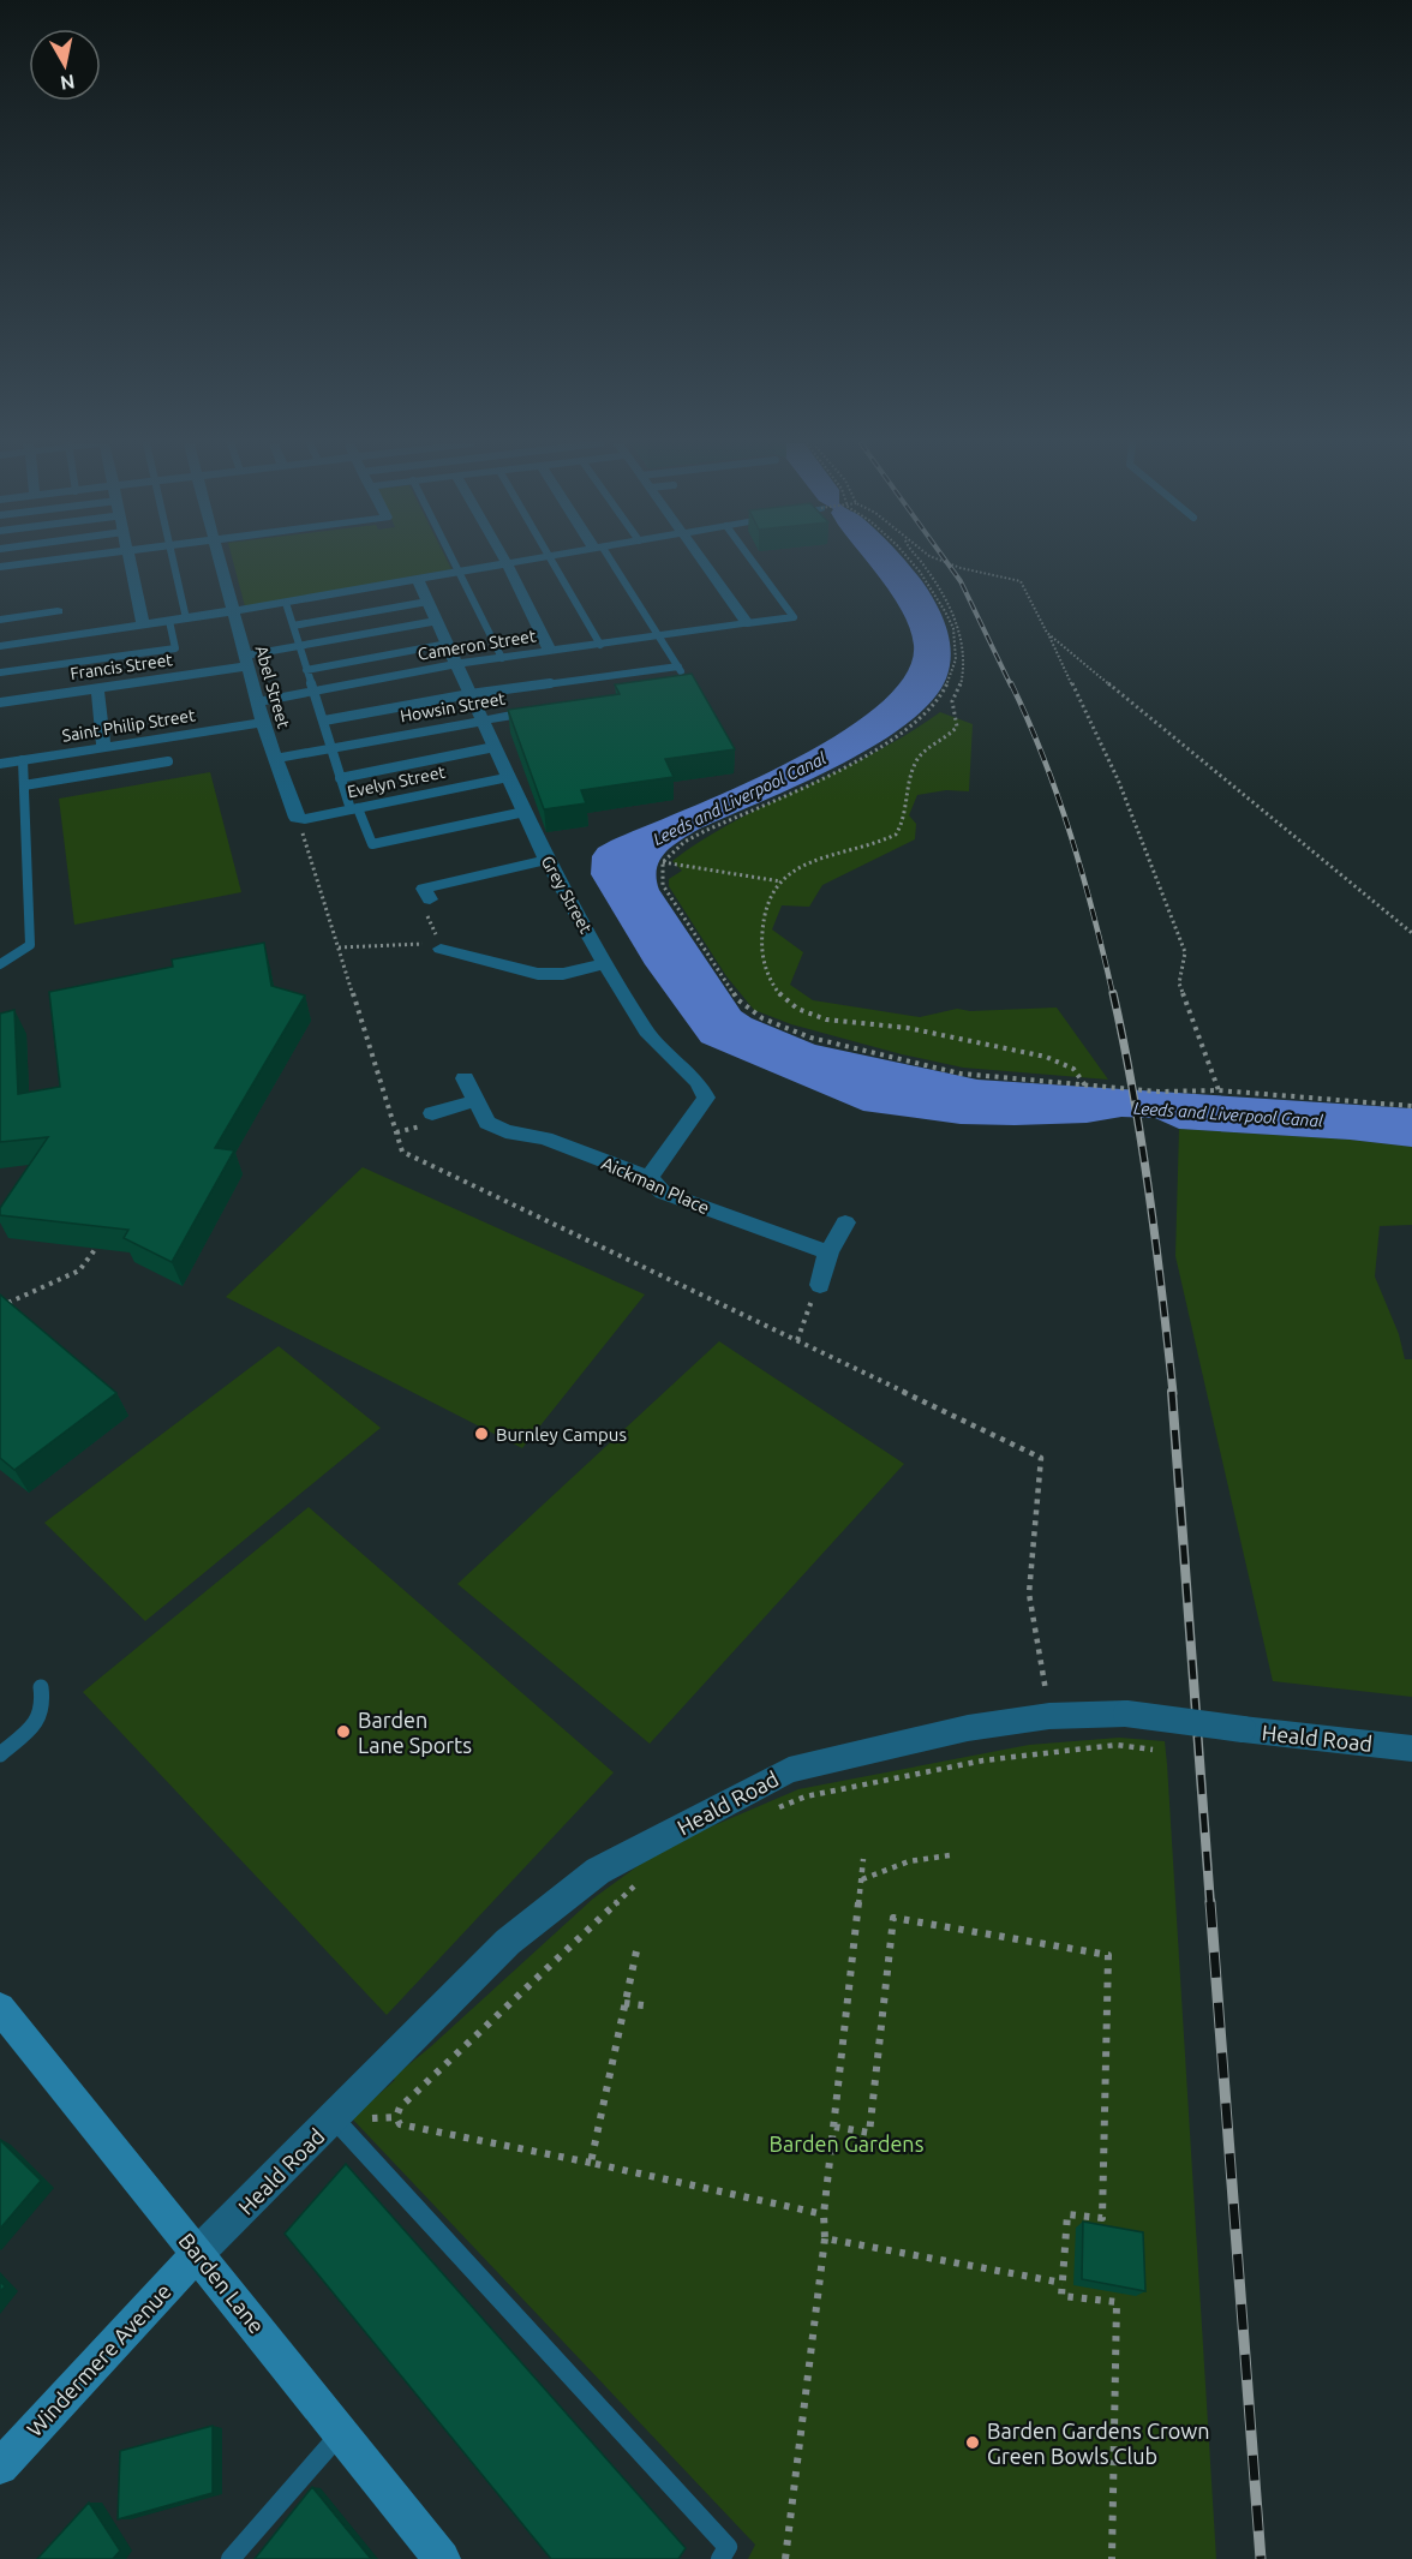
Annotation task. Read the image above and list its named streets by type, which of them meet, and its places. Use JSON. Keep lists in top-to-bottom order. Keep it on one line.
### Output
{"streets":{"street":["Cameron Street","Francis Street","Abel Street","Howsin Street","Saint Philip Street","Evelyn Street","Grey Street","Aickman Place","Heald Road","Barden Lane","Windermere Avenue"]},"crossings":[["Cameron Street","Abel Street"],["Cameron Street","Grey Street"],["Francis Street","Abel Street"],["Francis Street","Grey Street"],["Abel Street","Howsin Street"],["Abel Street","Saint Philip Street"],["Abel Street","Evelyn Street"],["Howsin Street","Grey Street"],["Evelyn Street","Grey Street"],["Grey Street","Aickman Place"],["Heald Road","Barden Lane"],["Heald Road","Windermere Avenue"],["Barden Lane","Windermere Avenue"]],"water":["Leeds and Liverpool Canal"],"parks":["Barden Gardens"],"places":["Burnley Campus","Barden Lane Sports","Barden Gardens Crown Green Bowls Club"],"north":"bottom"}
